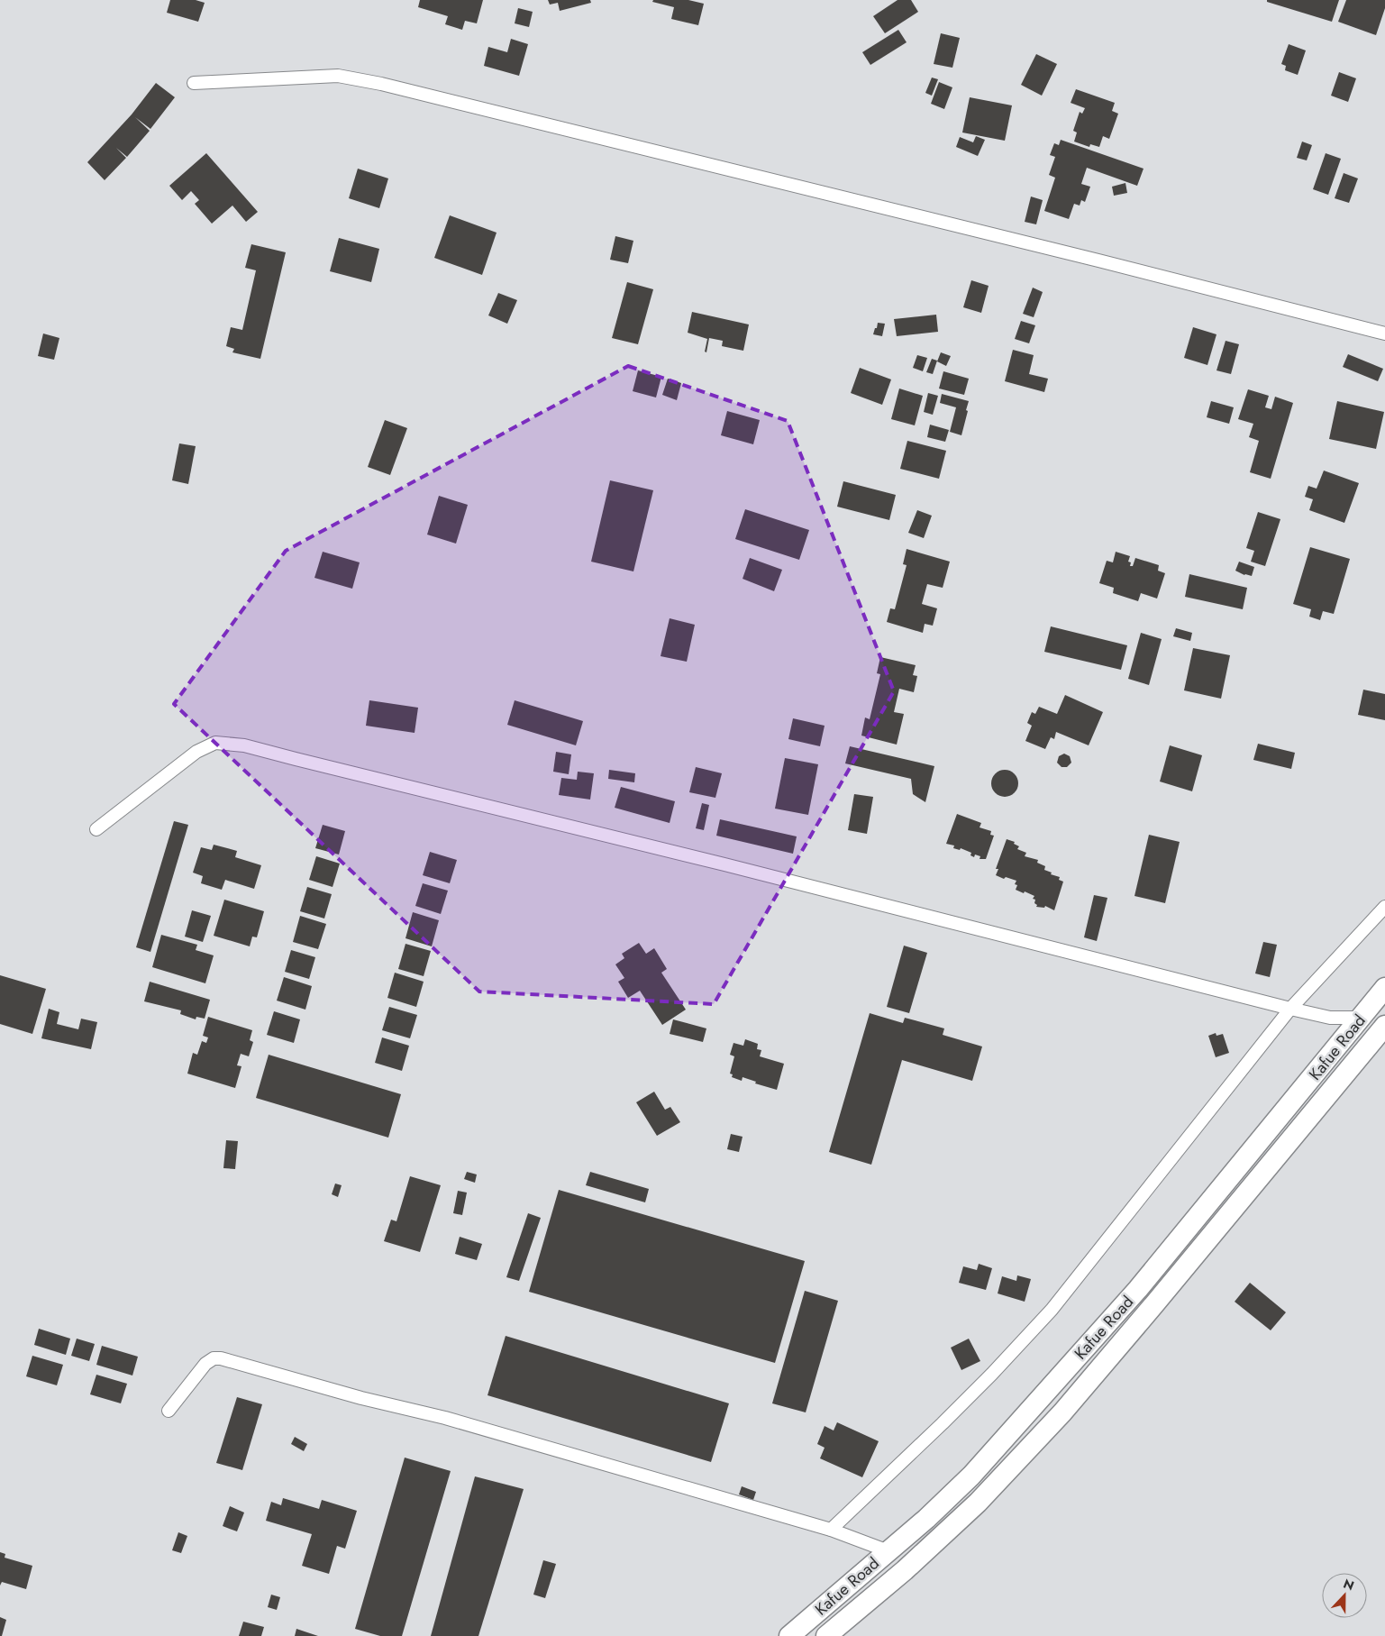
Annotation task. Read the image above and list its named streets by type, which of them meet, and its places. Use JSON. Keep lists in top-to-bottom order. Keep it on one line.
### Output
{"streets":{"main road":["Kafue Road"]},"north":"top"}
